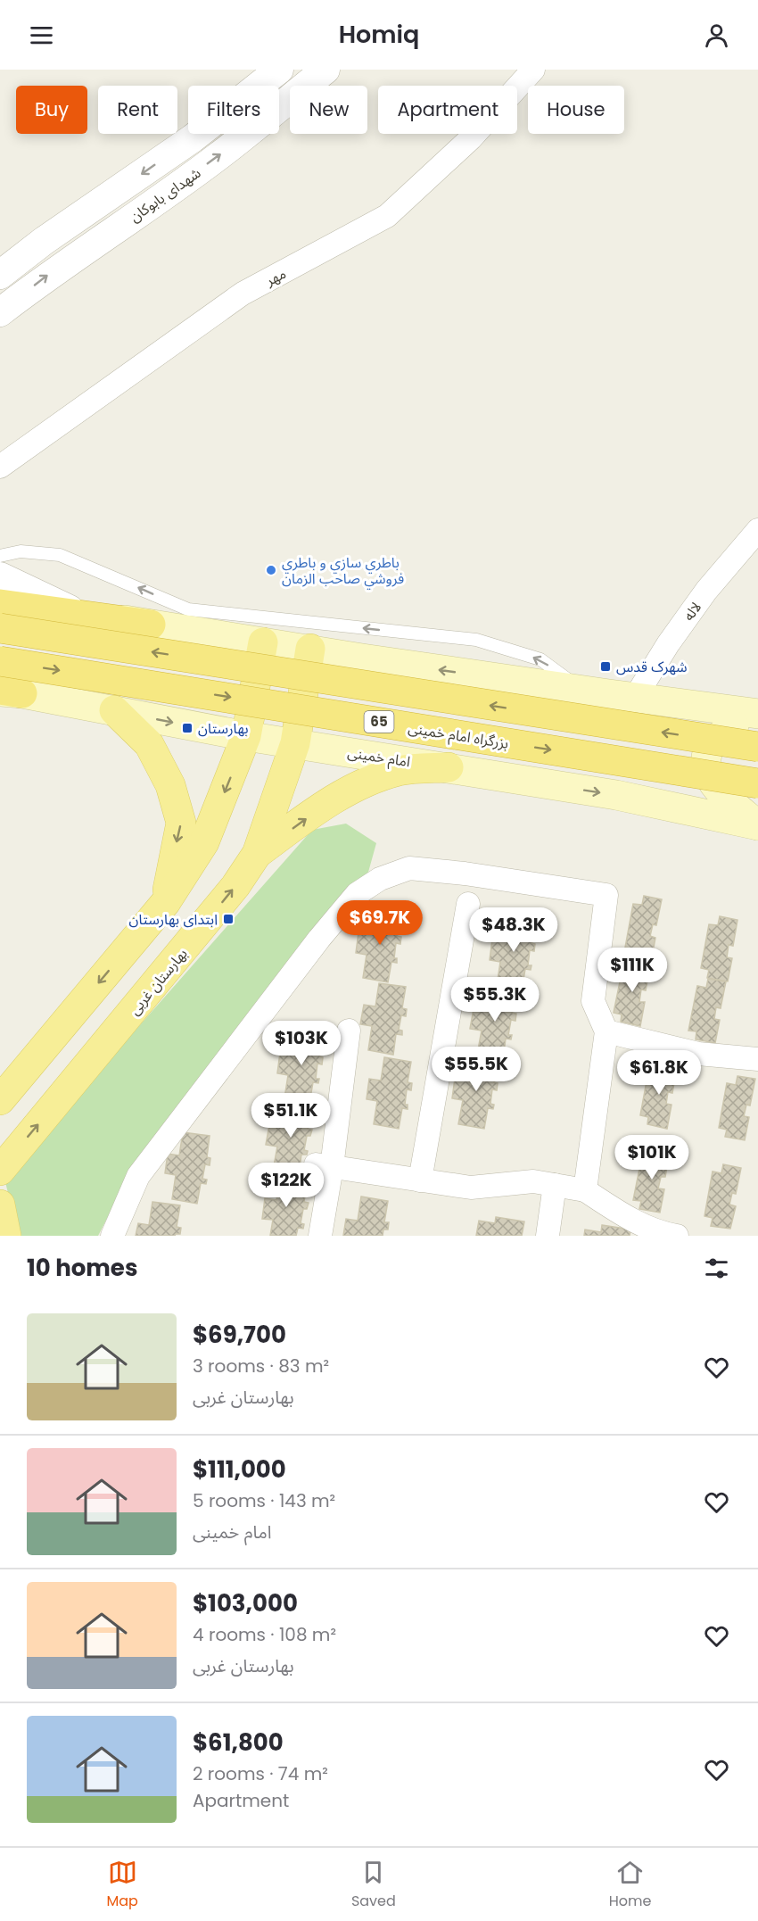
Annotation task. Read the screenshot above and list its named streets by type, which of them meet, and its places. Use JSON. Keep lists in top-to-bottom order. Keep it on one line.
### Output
{"streets":{"highway":["65","بزرگراه امام خمینی"],"main road":["امام خمینی","بهارستان غربی"],"street":["شهدای بابوکان","مهر","لاله"]},"crossings":[["امام خمینی","بهارستان غربی"]],"places":{"other":["باطري سازي و باطري فروشي صاحب الزمان"],"transit":["شهرک قدس","بهارستان","ابتدای بهارستان"]},"page":{"header":"Homiq","chip":["Buy","Rent","Filters","New","Apartment","House"],"price":["$69.7K","$48.3K","$111K","$55.3K","$103K","$55.5K","$61.8K","$51.1K","$101K","$122K"],"heading":"10 homes","list":[{"name":"$69,700","note":"3 rooms · 83 m² · بهارستان غربی"},{"name":"$111,000","note":"5 rooms · 143 m² · امام خمینی"},{"name":"$103,000","note":"4 rooms · 108 m² · بهارستان غربی"},{"name":"$61,800","note":"2 rooms · 74 m² · Apartment"}],"tabs":["Map","Saved","Home"]}}
